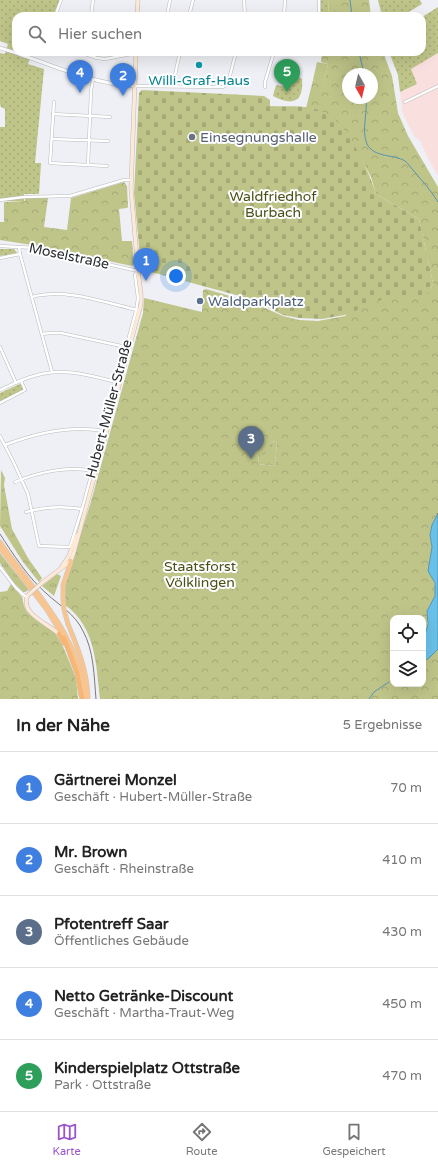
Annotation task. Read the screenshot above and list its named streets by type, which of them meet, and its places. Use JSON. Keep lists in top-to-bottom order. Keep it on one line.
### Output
{"streets":{"main road":["Hubert-Müller-Straße"],"street":["Moselstraße"]},"crossings":[["Moselstraße","Hubert-Müller-Straße"]],"parks":["Waldfriedhof Burbach","Staatsforst Völklingen"],"places":["Willi-Graf-Haus","Einsegnungshalle","Waldparkplatz"],"north":"bottom","page":{"search":"Hier suchen","pins":["5","4","2","1","3"],"heading":["In der Nähe","5 Ergebnisse"],"list":[{"mark":"1","name":"Gärtnerei Monzel","note":"Geschäft · Hubert-Müller-Straße","value":"70 m"},{"mark":"2","name":"Mr. Brown","note":"Geschäft · Rheinstraße","value":"410 m"},{"mark":"3","name":"Pfotentreff Saar","note":"Öffentliches Gebäude","value":"430 m"},{"mark":"4","name":"Netto Getränke-Discount","note":"Geschäft · Martha-Traut-Weg","value":"450 m"},{"mark":"5","name":"Kinderspielplatz Ottstraße","note":"Park · Ottstraße","value":"470 m"}],"nav":["Karte","Route","Gespeichert"]}}
